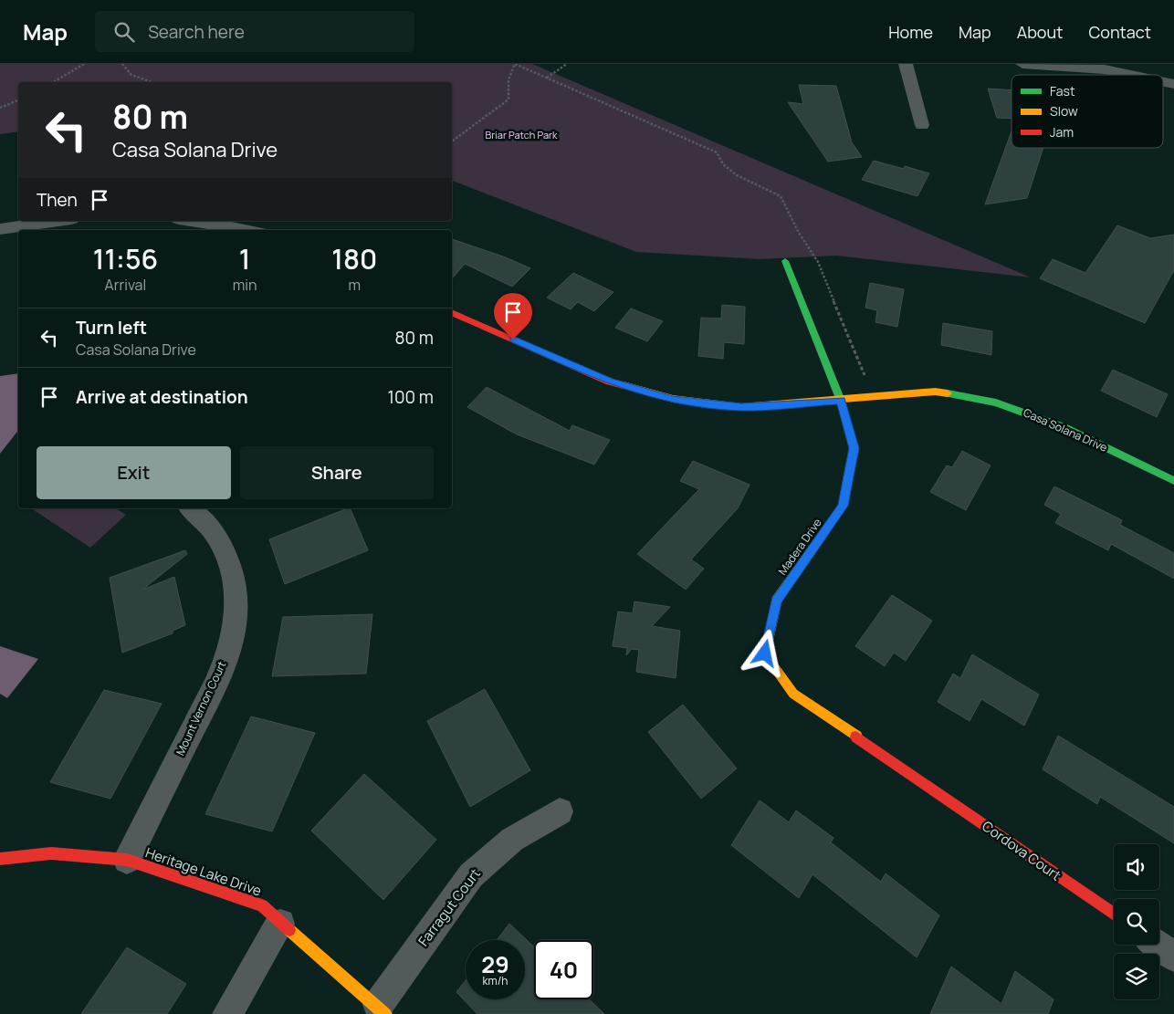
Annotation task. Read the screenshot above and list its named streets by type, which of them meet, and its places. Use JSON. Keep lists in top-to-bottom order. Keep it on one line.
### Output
{"streets":{"street":["Casa Solana Drive","Madera Drive","Mount Vernon Court","Cordova Court","Heritage Lake Drive","Farragut Court"]},"crossings":[["Casa Solana Drive","Madera Drive"],["Madera Drive","Cordova Court"],["Mount Vernon Court","Heritage Lake Drive"],["Heritage Lake Drive","Farragut Court"]],"parks":["Briar Patch Park"],"legend":["Fast","Slow","Jam"],"page":{"header":"Map","search":"Search here","nav":["Home","Map","About","Contact"],"turn":["80 m","Casa Solana Drive"],"then":"Then","eta":["11:56","Arrival","1","min","180","m"],"list":[{"name":"Turn left","note":"Casa Solana Drive","value":"80 m"},{"name":"Arrive at destination","value":"100 m"}],"buttons":["Exit","Share"],"speed":"29 km/h","limit":"40"}}
